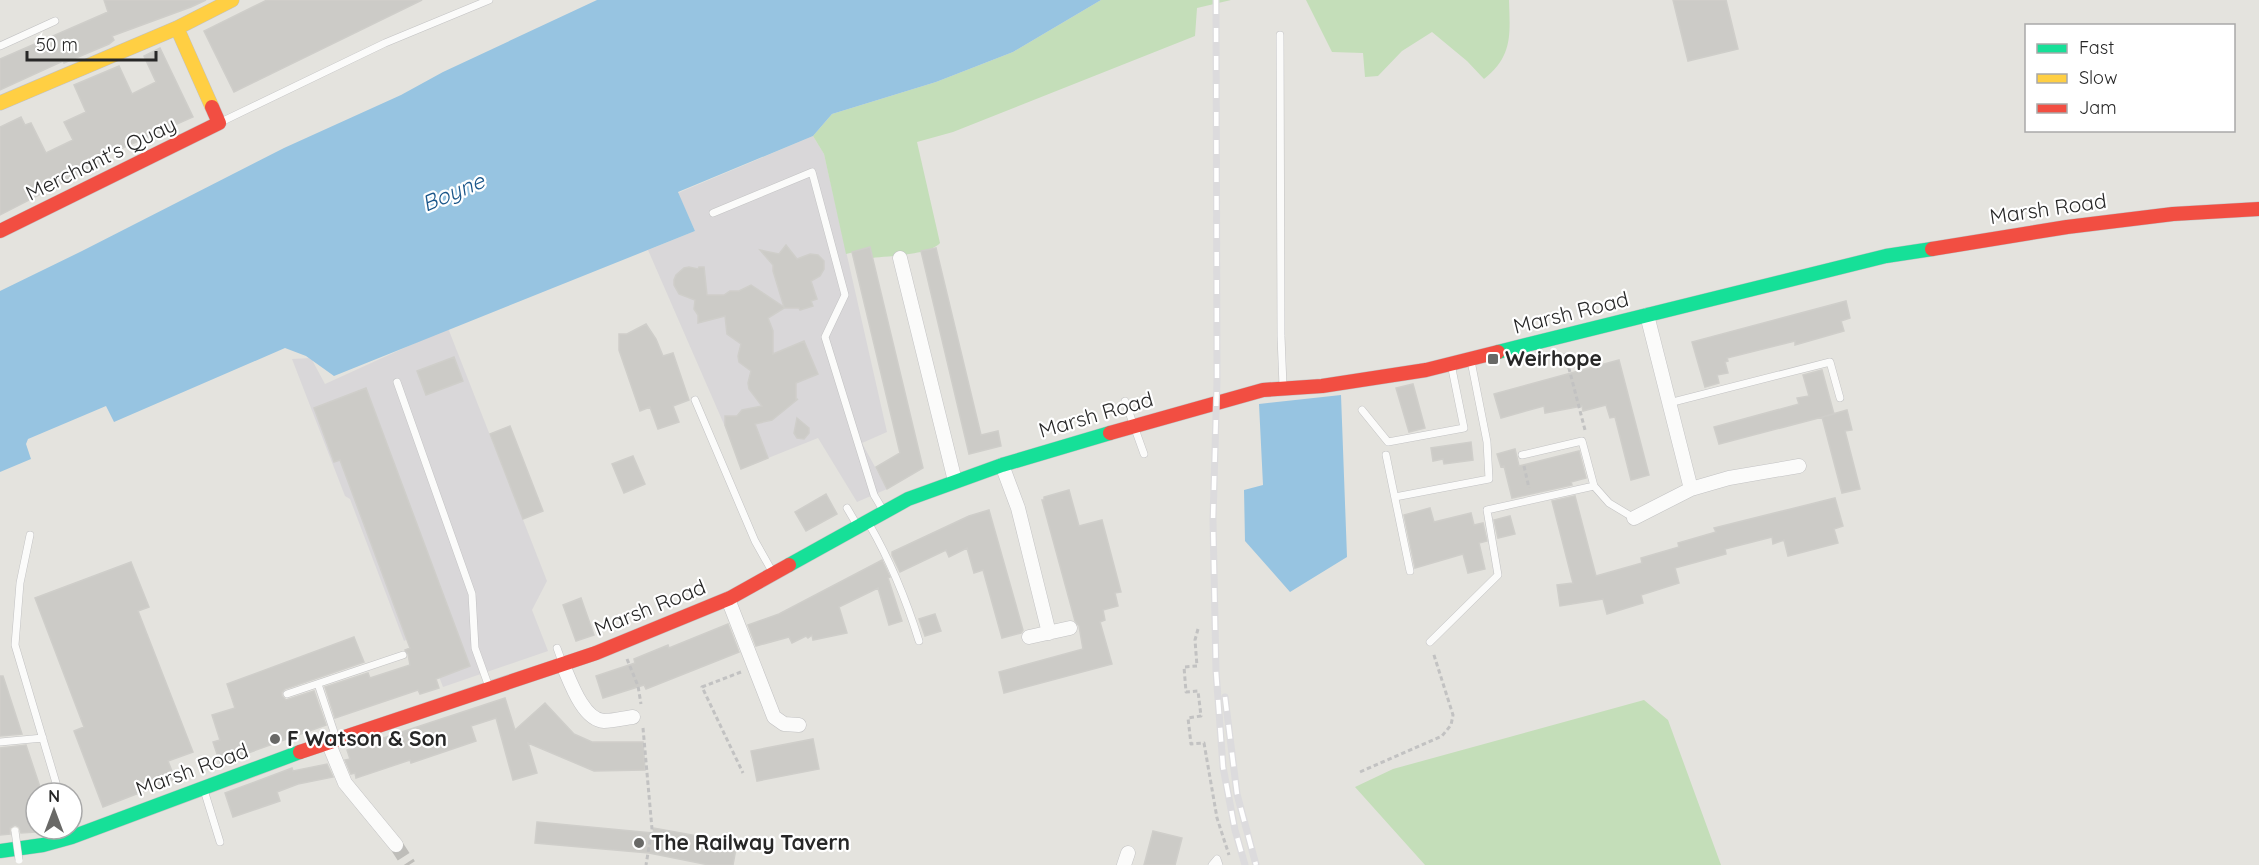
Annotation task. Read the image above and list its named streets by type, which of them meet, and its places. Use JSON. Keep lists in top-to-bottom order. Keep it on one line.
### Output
{"streets":{"main road":["Merchant's Quay","Marsh Road"]},"water":["Boyne"],"places":{"transit":["Weirhope"],"other":["F Watson & Son","The Railway Tavern"]},"legend":["Fast","Slow","Jam"],"scale_bar":"50 m","north":"top"}
